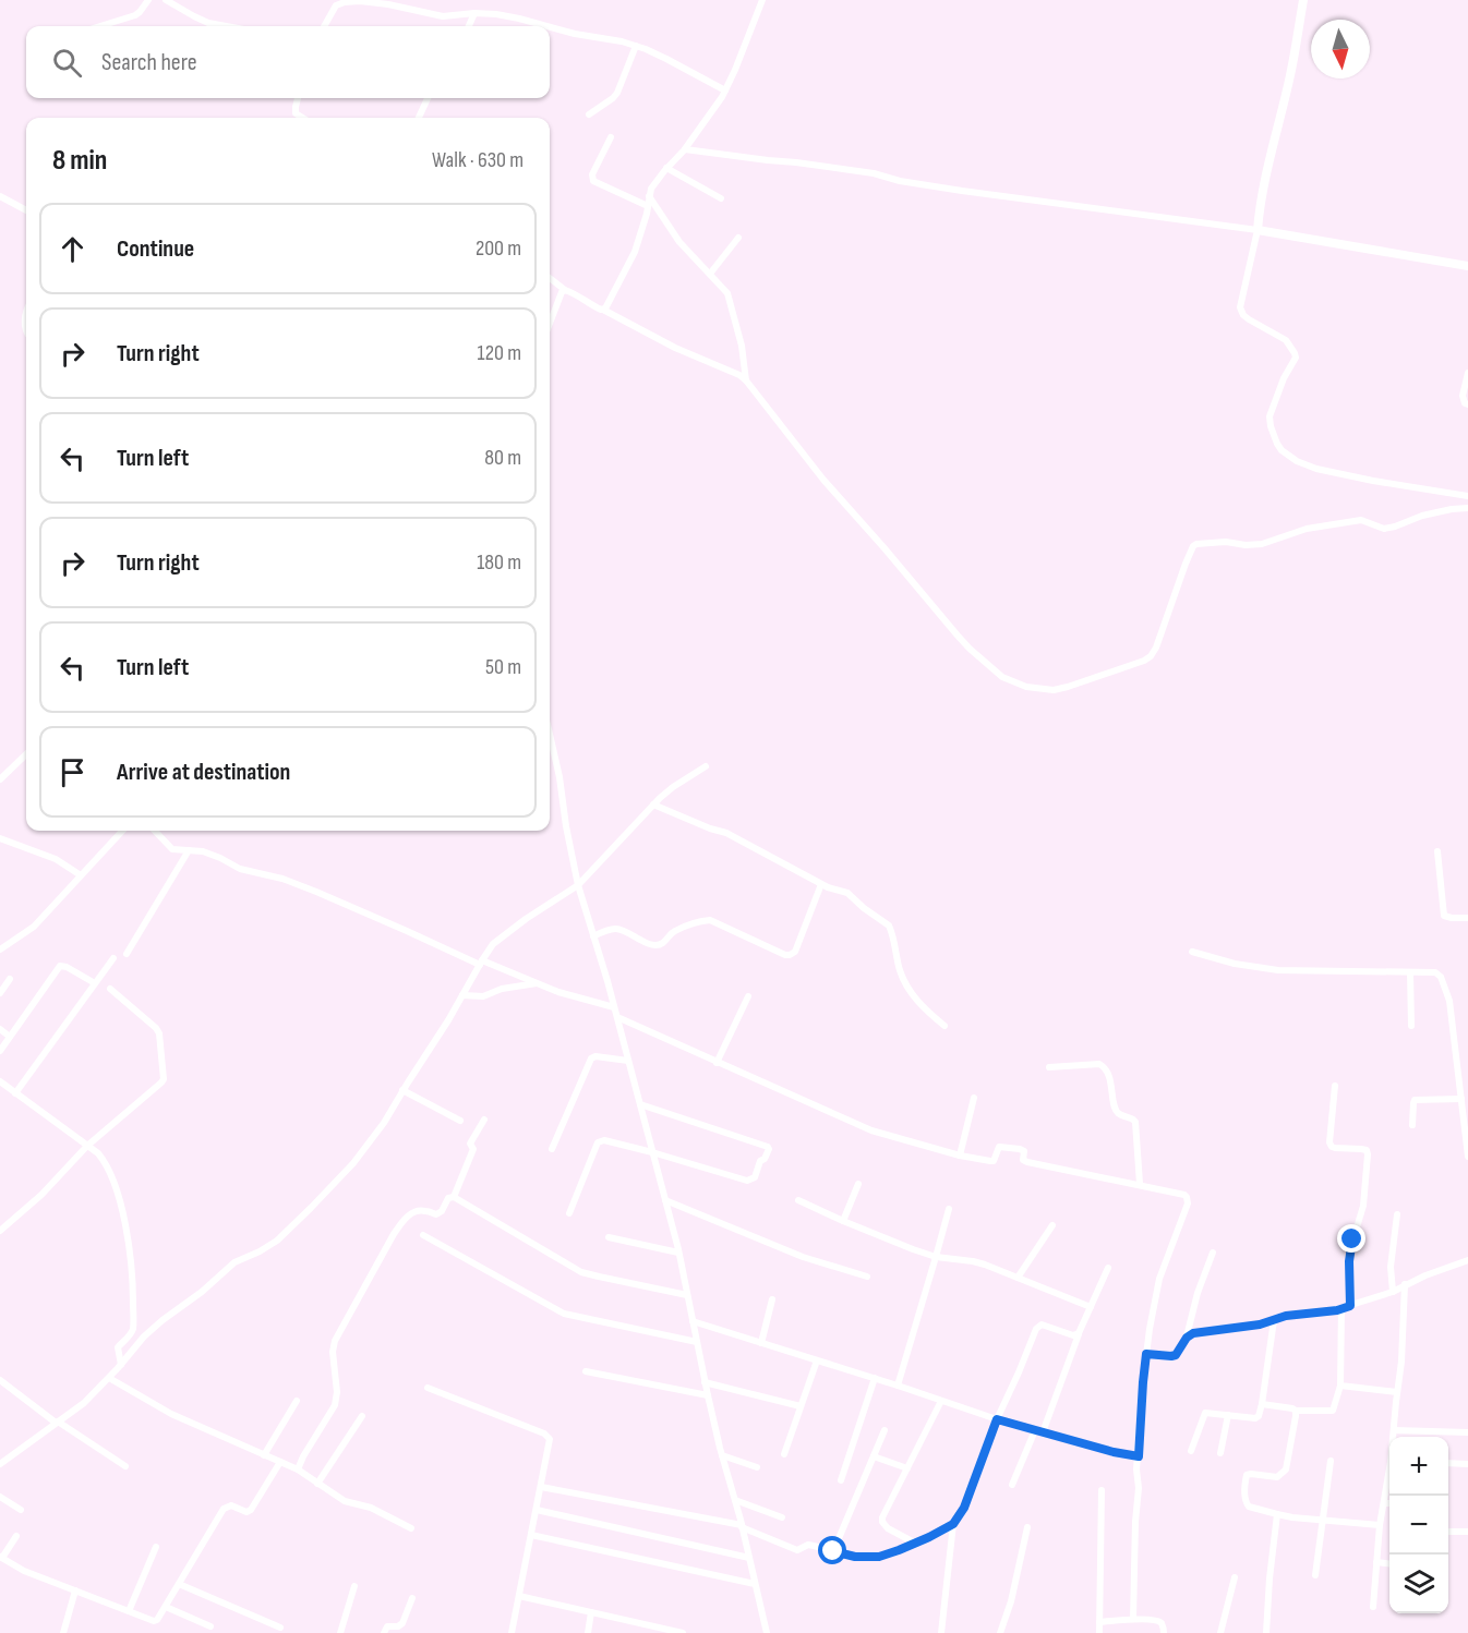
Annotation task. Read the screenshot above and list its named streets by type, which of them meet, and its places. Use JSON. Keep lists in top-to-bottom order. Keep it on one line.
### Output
{"north":"bottom","page":{"search":"Search here","heading":["8 min","Walk · 630 m"],"list":[["Continue","200 m"],["Turn right","120 m"],["Turn left","80 m"],["Turn right","180 m"],["Turn left","50 m"],"Arrive at destination"],"map_buttons":["+","−"]}}
